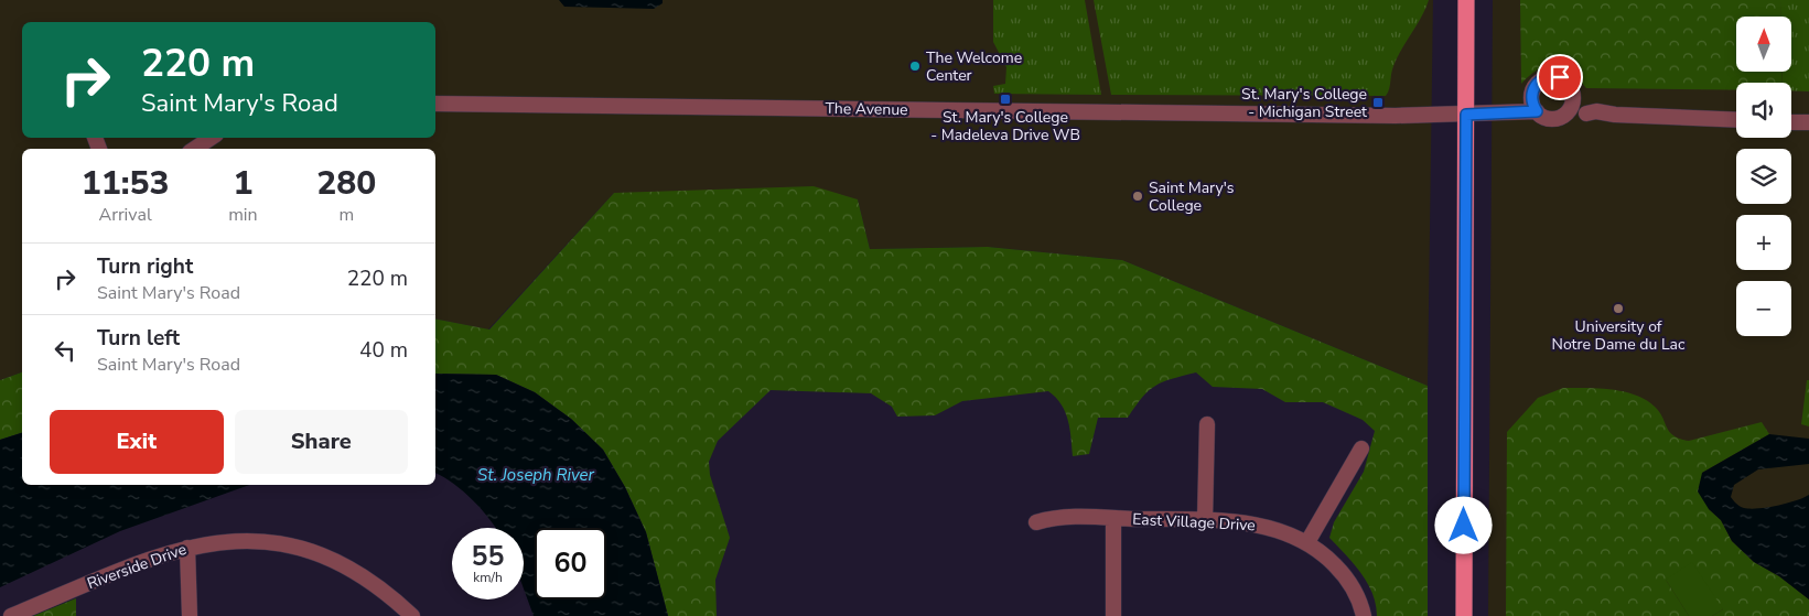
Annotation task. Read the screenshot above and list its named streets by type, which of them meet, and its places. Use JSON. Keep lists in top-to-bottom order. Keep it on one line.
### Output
{"streets":{"street":["The Avenue","East Village Drive","Riverside Drive"]},"water":["St. Joseph River"],"places":{"other":["The Welcome Center","Saint Mary's College","University of Notre Dame du Lac"],"transit":["St. Mary's College - Madeleva Drive WB","St. Mary's College - Michigan Street"]},"north":"top","page":{"map_buttons":["+","−"],"turn":["220 m","Saint Mary's Road"],"eta":["11:53","Arrival","1","min","280","m"],"list":[{"name":"Turn right","note":"Saint Mary's Road","value":"220 m"},{"name":"Turn left","note":"Saint Mary's Road","value":"40 m"}],"buttons":["Exit","Share"],"speed":"55 km/h","limit":"60"}}
